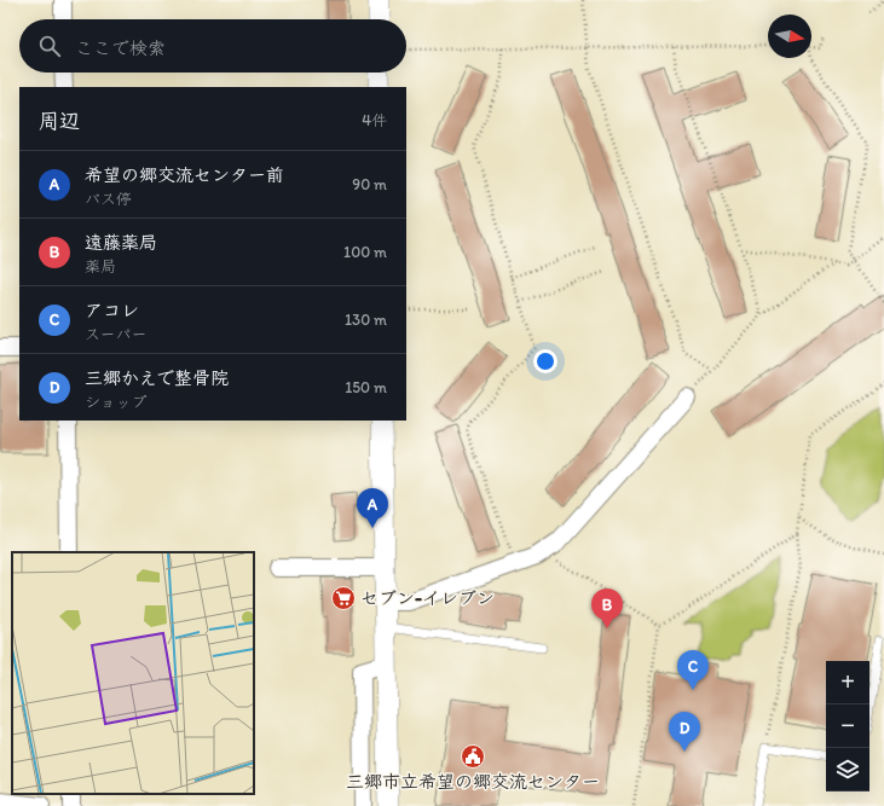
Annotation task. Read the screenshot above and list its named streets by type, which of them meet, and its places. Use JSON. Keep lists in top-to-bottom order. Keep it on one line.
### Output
{"places":{"supermarket":["セブン-イレブン"],"public building":["三郷市立希望の郷交流センター"]},"north":"right","page":{"search":"ここで検索","heading":["周辺","4件"],"list":[{"mark":"A","name":"希望の郷交流センター前","note":"バス停","value":"90 m"},{"mark":"B","name":"遠藤薬局","note":"薬局","value":"100 m"},{"mark":"C","name":"アコレ","note":"スーパー","value":"130 m"},{"mark":"D","name":"三郷かえで整骨院","note":"ショップ","value":"150 m"}],"pins":["A","B","C","D"],"map_buttons":["+","−"]}}
